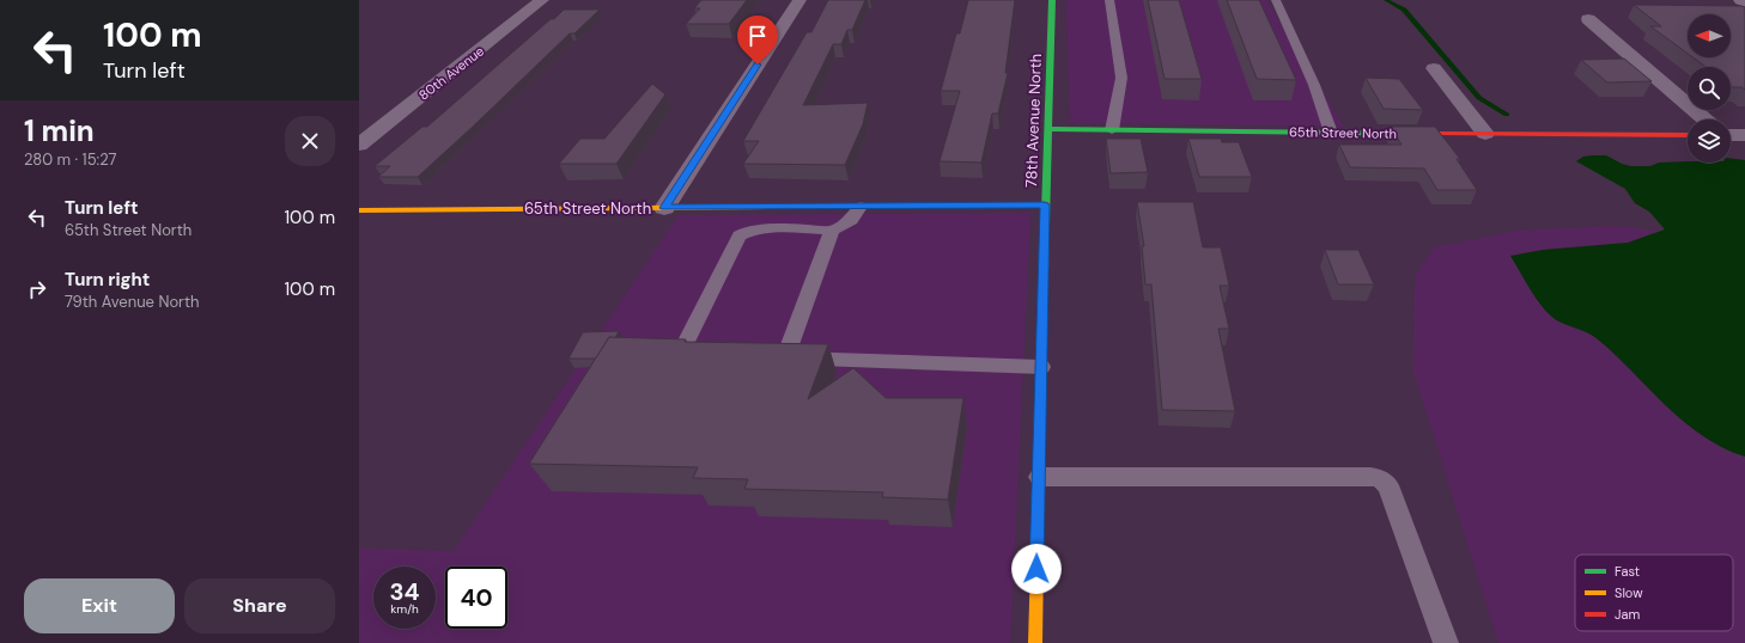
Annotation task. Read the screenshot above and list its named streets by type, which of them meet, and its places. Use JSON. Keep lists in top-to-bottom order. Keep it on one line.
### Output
{"streets":{"street":["80th Avenue","78th Avenue North","65th Street North"]},"crossings":[["78th Avenue North","65th Street North"]],"legend":["Fast","Slow","Jam"],"north":"left","page":{"turn":["100 m","Turn left"],"heading":["1 min","280 m · 15:27"],"list":[{"name":"Turn left","note":"65th Street North","value":"100 m"},{"name":"Turn right","note":"79th Avenue North","value":"100 m"}],"speed":"34 km/h","limit":"40","buttons":["Exit","Share"]}}
